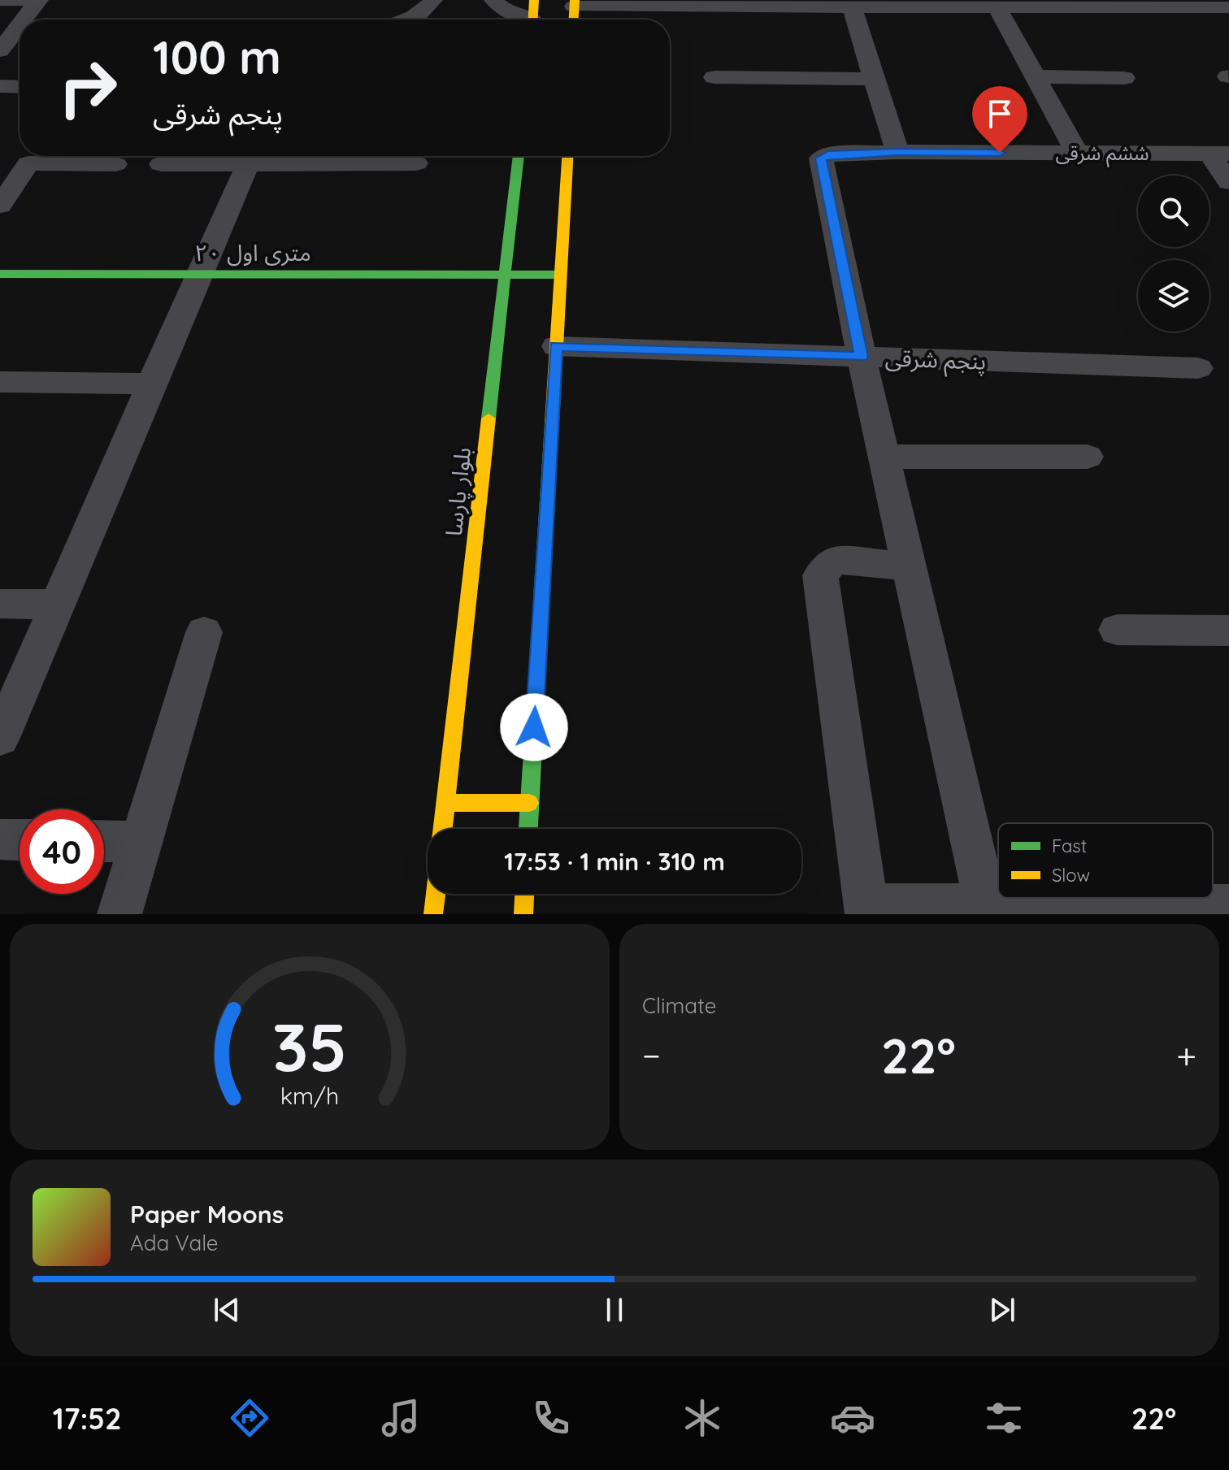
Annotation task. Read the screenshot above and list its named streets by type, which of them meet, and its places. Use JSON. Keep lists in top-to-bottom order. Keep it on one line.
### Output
{"streets":{"street":["ششم شرقی","۲۰ متری اول","پنجم شرقی","بلوار پارسا"]},"crossings":[["ششم شرقی","پنجم شرقی"],["۲۰ متری اول","بلوار پارسا"]],"legend":["Fast","Slow"],"page":{"turn":["100 m","پنجم شرقی"],"limit":"40","trip":"17:53 · 1 min · 310 m","tile":"Climate","heat":["−","22°","+"],"song":["Paper Moons","Ada Vale"],"tabs":["17:52","22°"],"gauge":["35","km/h"]}}
